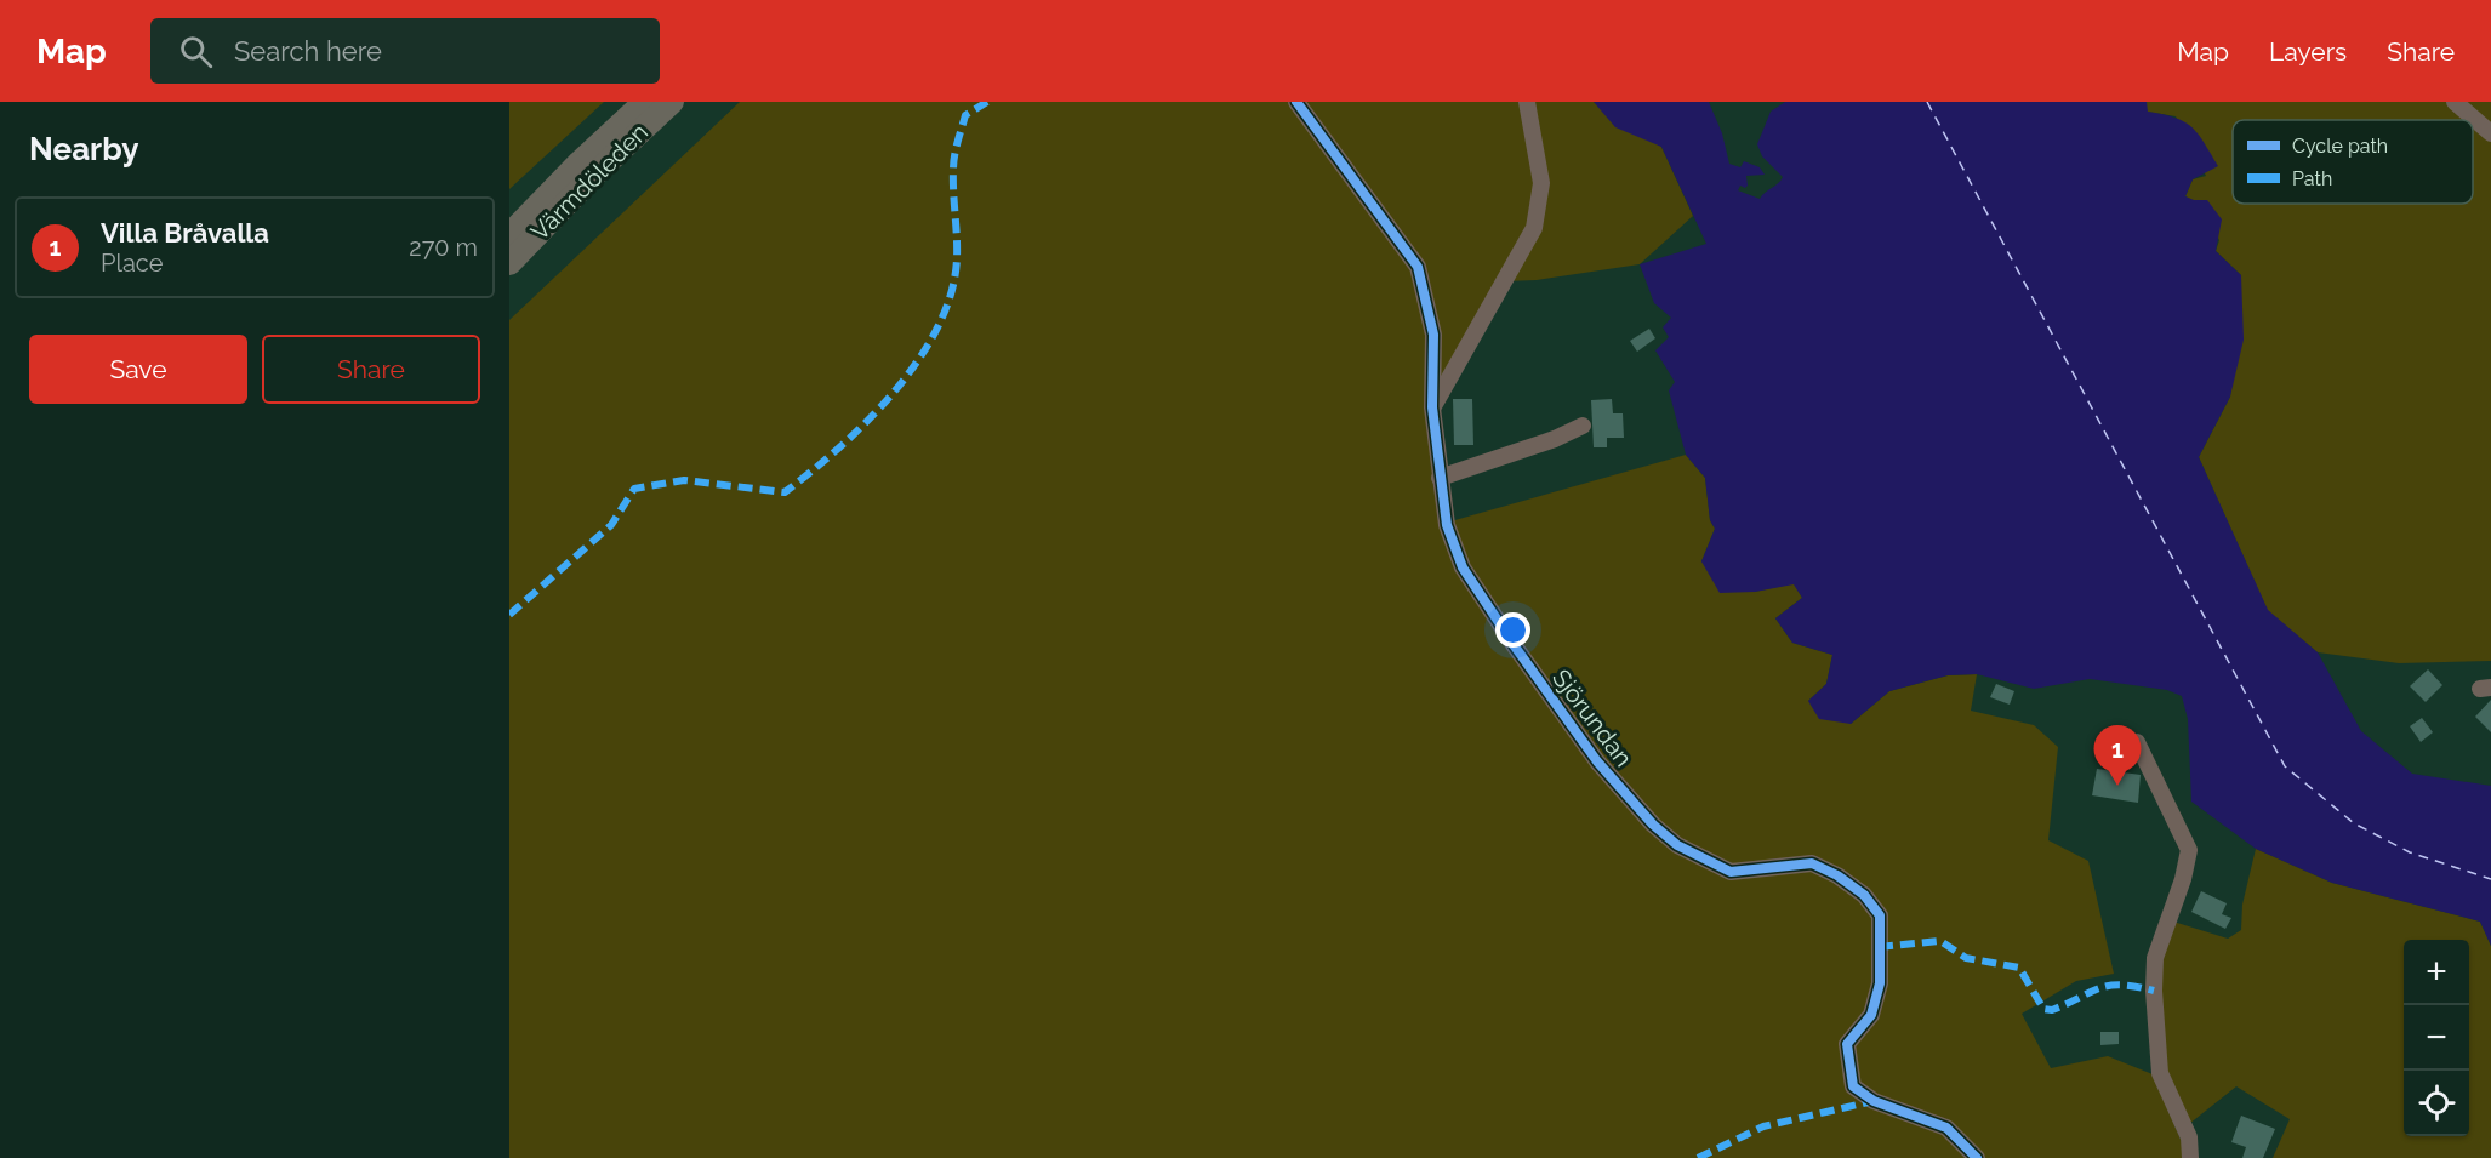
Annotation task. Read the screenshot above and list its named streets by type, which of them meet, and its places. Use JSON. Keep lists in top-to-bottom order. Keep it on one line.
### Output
{"streets":{"highway":["Värmdöleden"],"street":["Sjörundan"]},"legend":["Cycle path","Path"],"page":{"header":"Map","search":"Search here","nav":["Map","Layers","Share"],"heading":"Nearby","list":[{"mark":"1","name":"Villa Bråvalla","note":"Place","value":"270 m"}],"buttons":["Save","Share"],"pins":"1","map_buttons":["+","−"]}}
